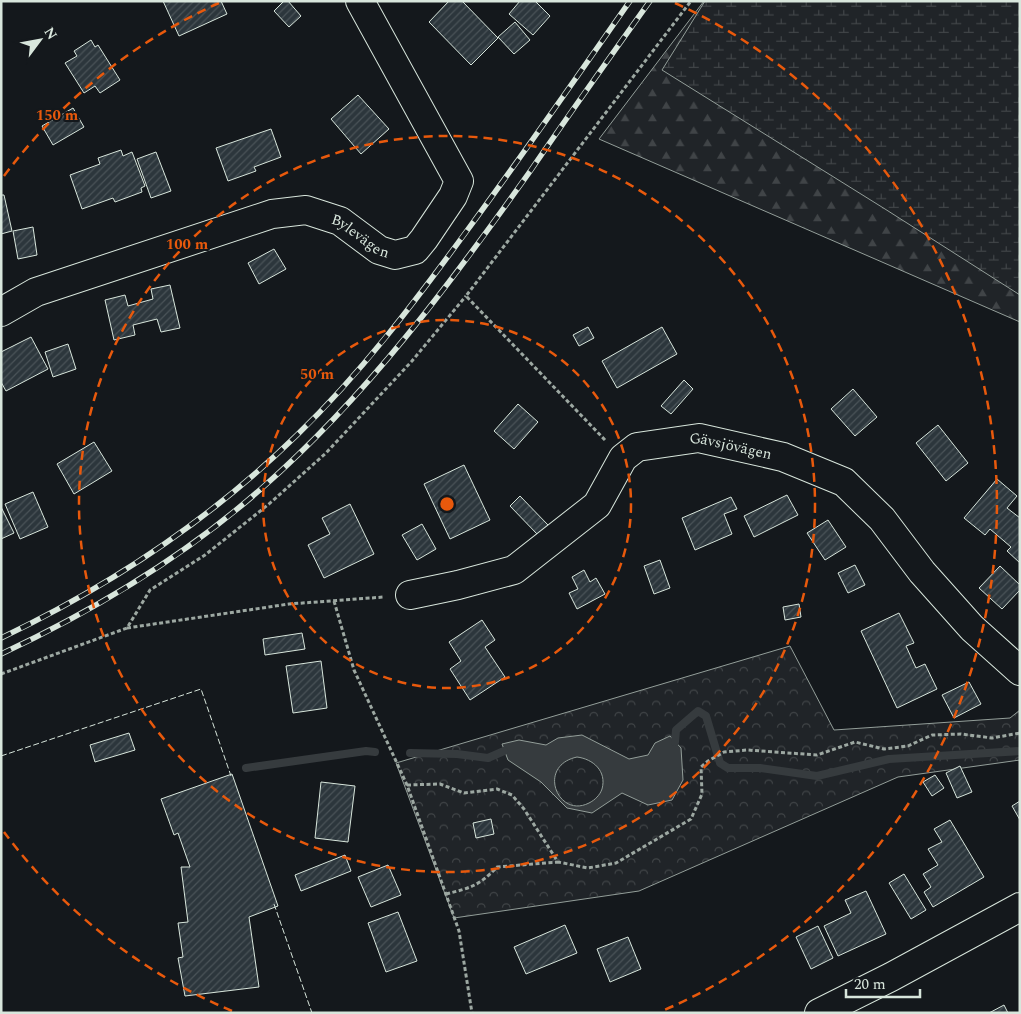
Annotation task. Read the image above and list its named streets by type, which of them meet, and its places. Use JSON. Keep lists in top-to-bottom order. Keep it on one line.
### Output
{"streets":{"street":["Bylevägen","Gävsjövägen"]},"scale_bar":"20 m","north":"top right","rings":["150 m","100 m","50 m"]}
